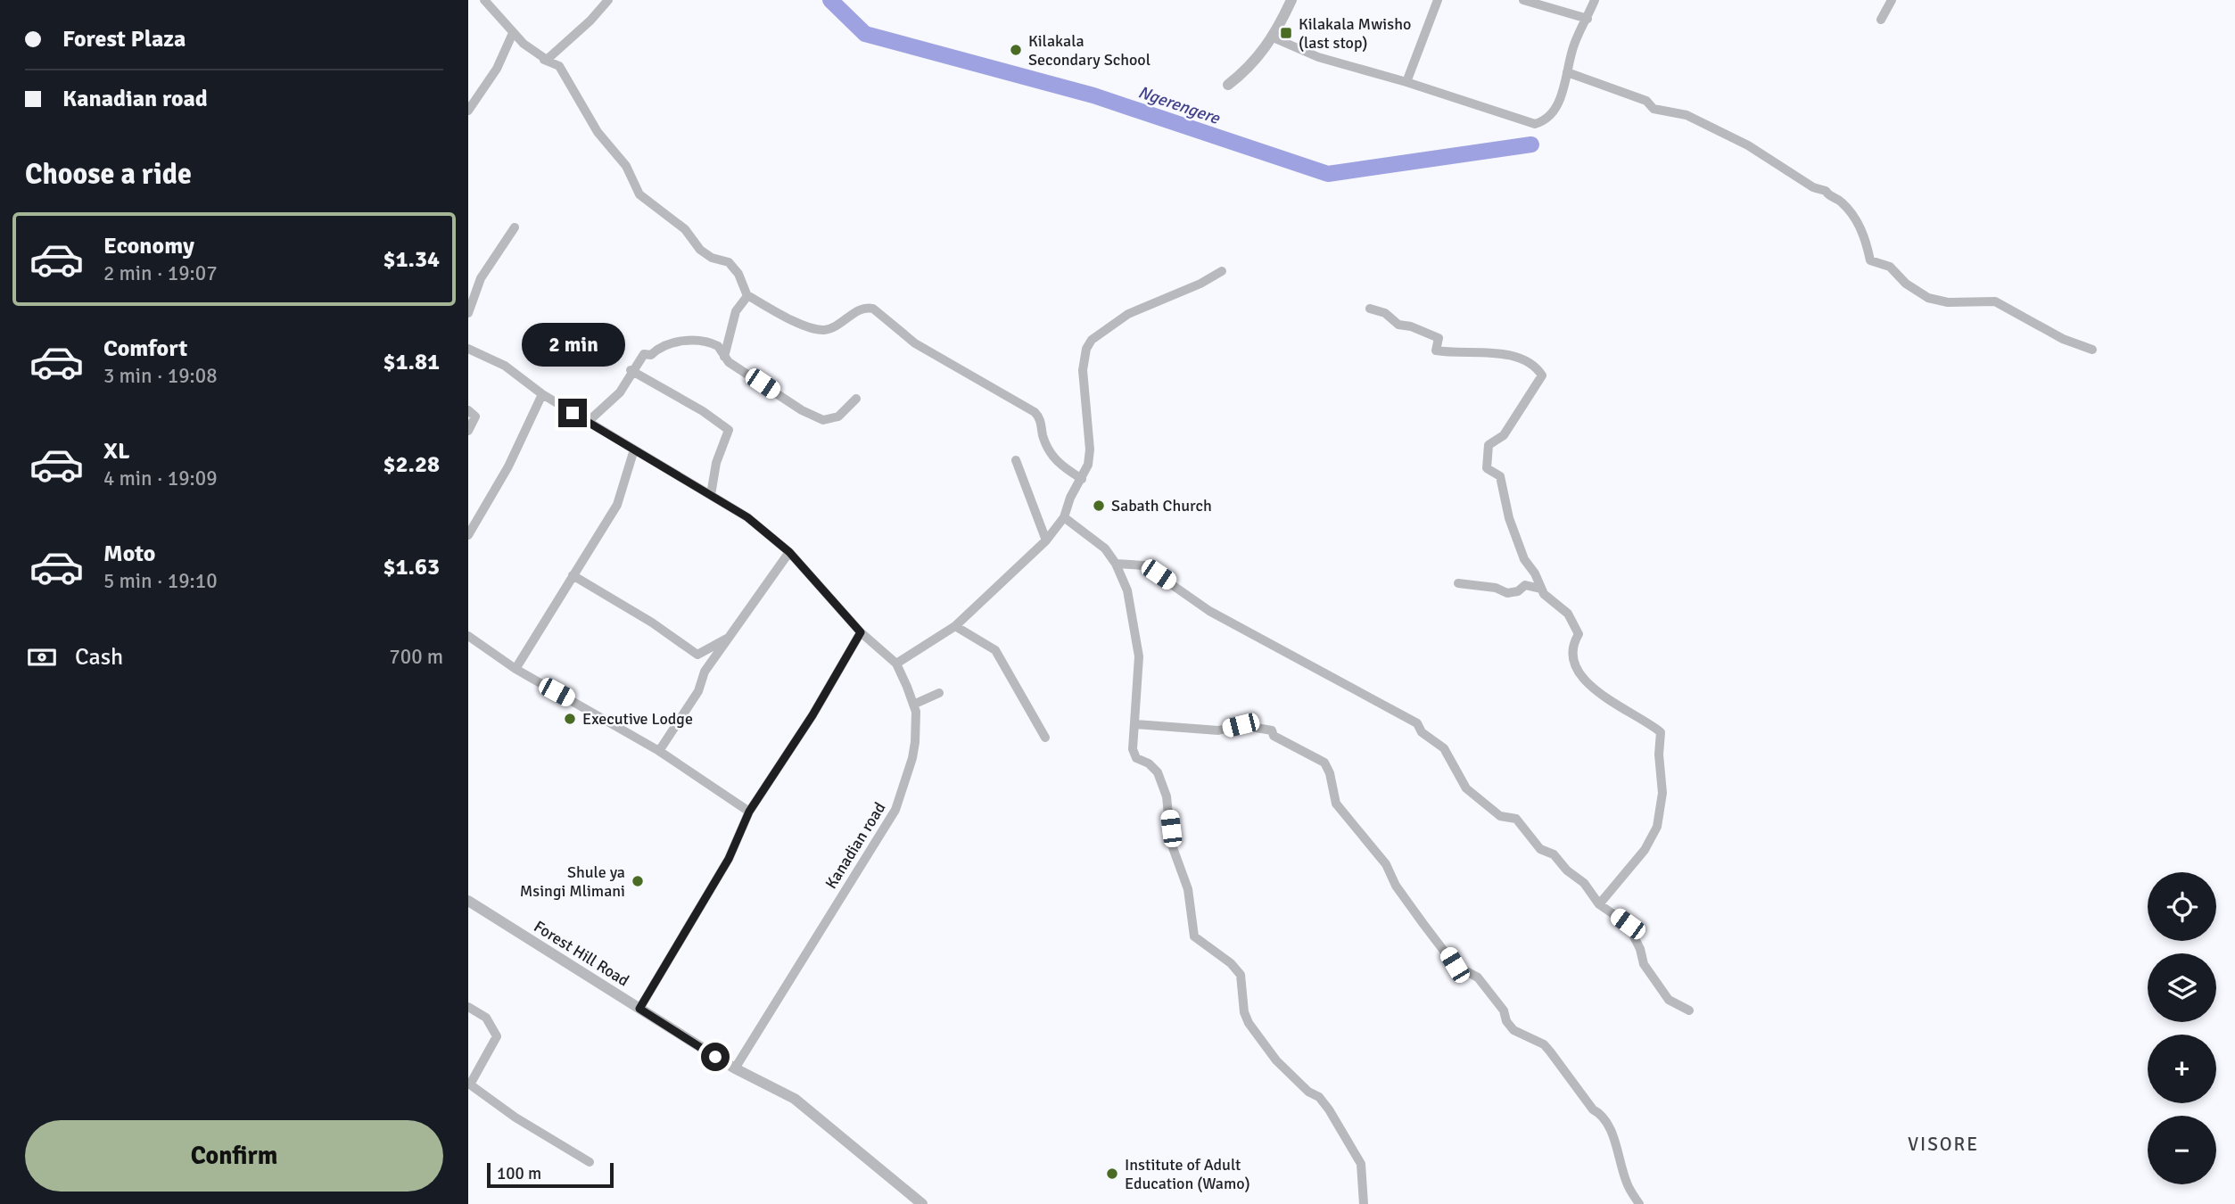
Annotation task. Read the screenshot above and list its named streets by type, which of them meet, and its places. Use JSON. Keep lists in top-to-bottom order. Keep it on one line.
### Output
{"streets":{"street":["Kanadian road","Forest Hill Road"]},"crossings":[["Kanadian road","Forest Hill Road"]],"districts":["VISORE"],"water":["Ngerengere"],"places":{"transit":["Kilakala Mwisho (last stop)"],"other":["Kilakala Secondary School","Sabath Church","Executive Lodge","Shule ya Msingi Mlimani","Institute of Adult Education (Wamo)"]},"scale_bar":"100 m","page":{"banner":["Forest Plaza","Kanadian road"],"heading":"Choose a ride","list":[{"name":"Economy","note":"2 min · 19:07","value":"$1.34"},{"name":"Comfort","note":"3 min · 19:08","value":"$1.81"},{"name":"XL","note":"4 min · 19:09","value":"$2.28"},{"name":"Moto","note":"5 min · 19:10","value":"$1.63"}],"bubble":"2 min","pay":["Cash","700 m"],"map_buttons":["+","−"],"buttons":"Confirm","scale":"100 m"}}
